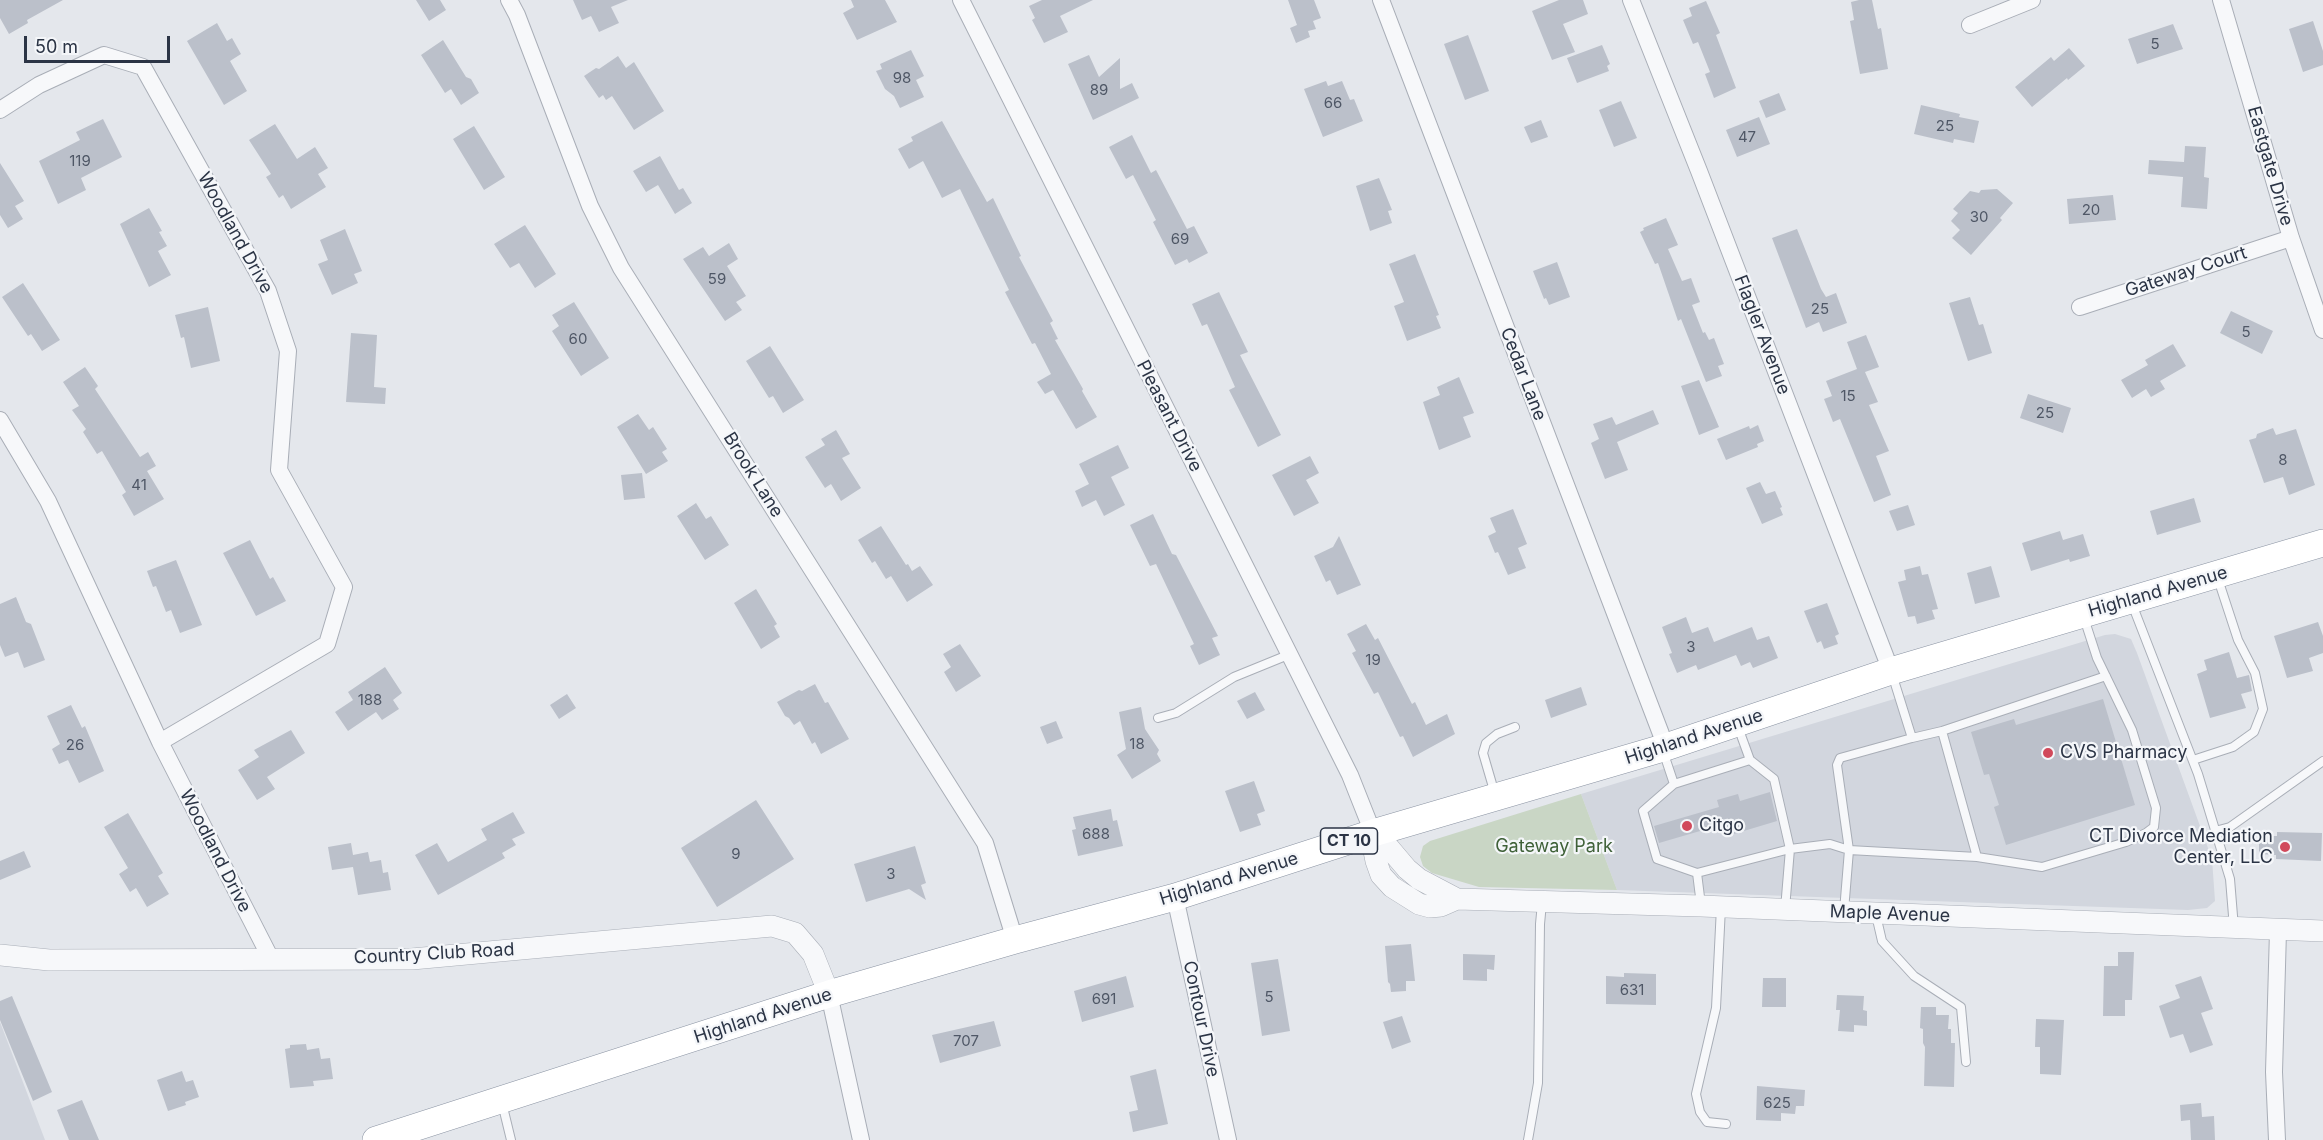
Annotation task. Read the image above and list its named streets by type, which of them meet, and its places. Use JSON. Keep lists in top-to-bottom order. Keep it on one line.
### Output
{"streets":{"highway":["Highland Avenue","CT 10"],"street":["Eastgate Drive","Woodland Drive","Gateway Court","Flagler Avenue","Cedar Lane","Pleasant Drive","Brook Lane","Maple Avenue","Country Club Road","Contour Drive"]},"crossings":[["Eastgate Drive","Gateway Court"],["Woodland Drive","Country Club Road"],["Flagler Avenue","Highland Avenue"],["Cedar Lane","Highland Avenue"],["Pleasant Drive","Highland Avenue"],["Pleasant Drive","Maple Avenue"],["Brook Lane","Highland Avenue"],["Highland Avenue","Maple Avenue"],["Highland Avenue","Country Club Road"],["Highland Avenue","Contour Drive"]],"parks":["Gateway Park"],"places":["CVS Pharmacy","Citgo","CT Divorce Mediation Center, LLC"],"house_numbers":["5","98","89","66","25","47","119","20","30","69","59","25","5","60","15","25","8","41","3","19","188","18","26","688","9","3","631","5","691","707","625"],"scale_bar":"50 m"}
